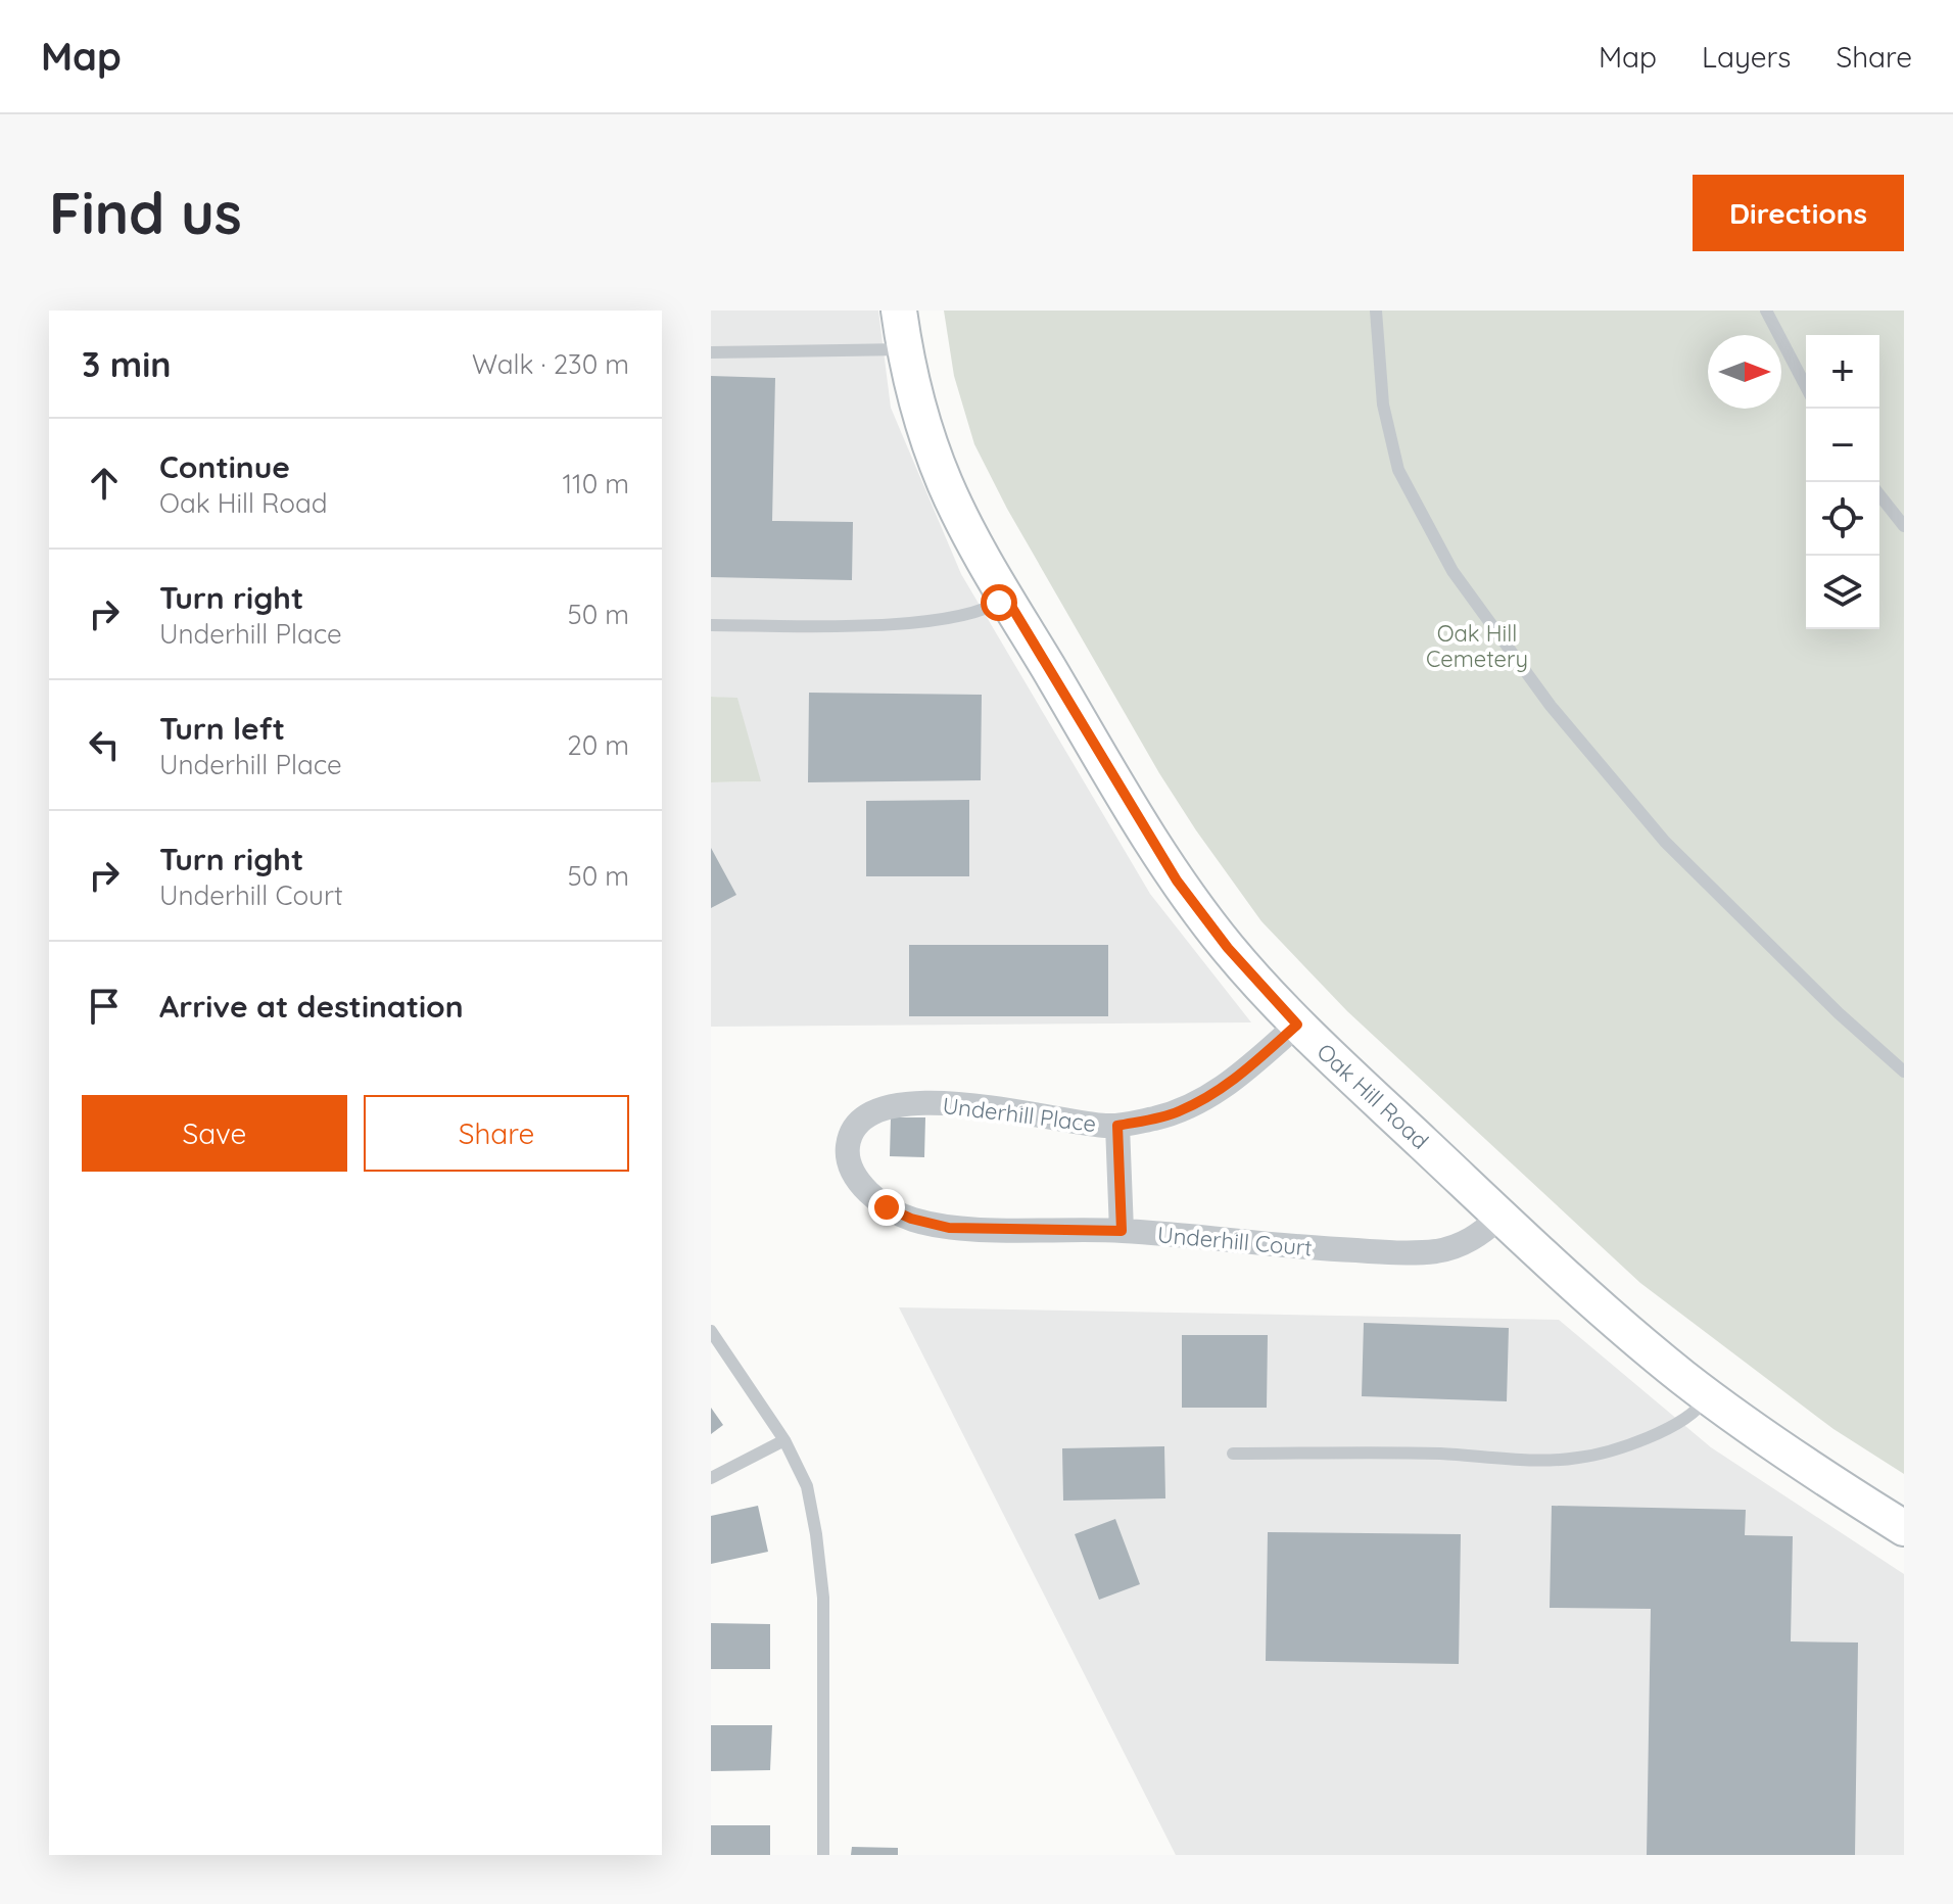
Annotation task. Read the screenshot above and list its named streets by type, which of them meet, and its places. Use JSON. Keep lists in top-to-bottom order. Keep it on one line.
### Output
{"streets":{"main road":["Oak Hill Road"],"street":["Underhill Place","Underhill Court"]},"crossings":[["Oak Hill Road","Underhill Place"],["Oak Hill Road","Underhill Court"],["Underhill Place","Underhill Court"]],"parks":["Oak Hill Cemetery"],"north":"right","page":{"header":"Map","nav":["Map","Layers","Share"],"buttons":["Directions",["Save","Share"]],"title":"Find us","heading":["3 min","Walk · 230 m"],"map_buttons":["+","−"],"list":[["Continue","Oak Hill Road","110 m"],["Turn right","Underhill Place","50 m"],["Turn left","Underhill Place","20 m"],["Turn right","Underhill Court","50 m"],"Arrive at destination"]}}
